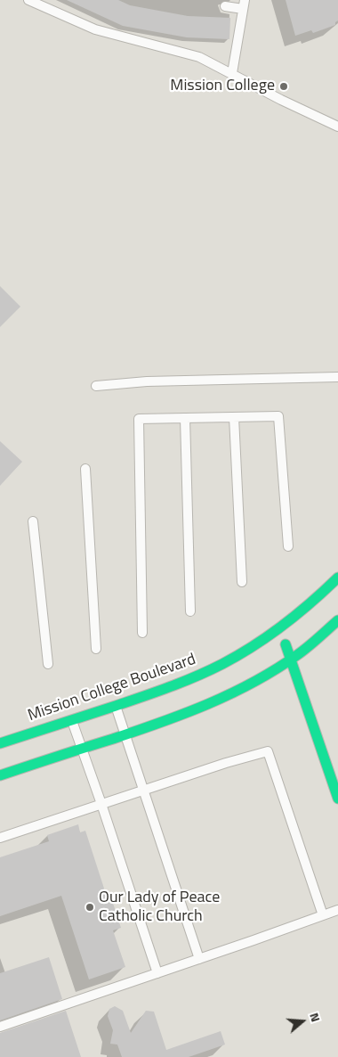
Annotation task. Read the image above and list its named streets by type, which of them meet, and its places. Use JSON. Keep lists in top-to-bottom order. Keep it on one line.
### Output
{"streets":{"street":["Mission College Boulevard"]},"places":["Mission College","Our Lady of Peace Catholic Church"],"north":"right"}
